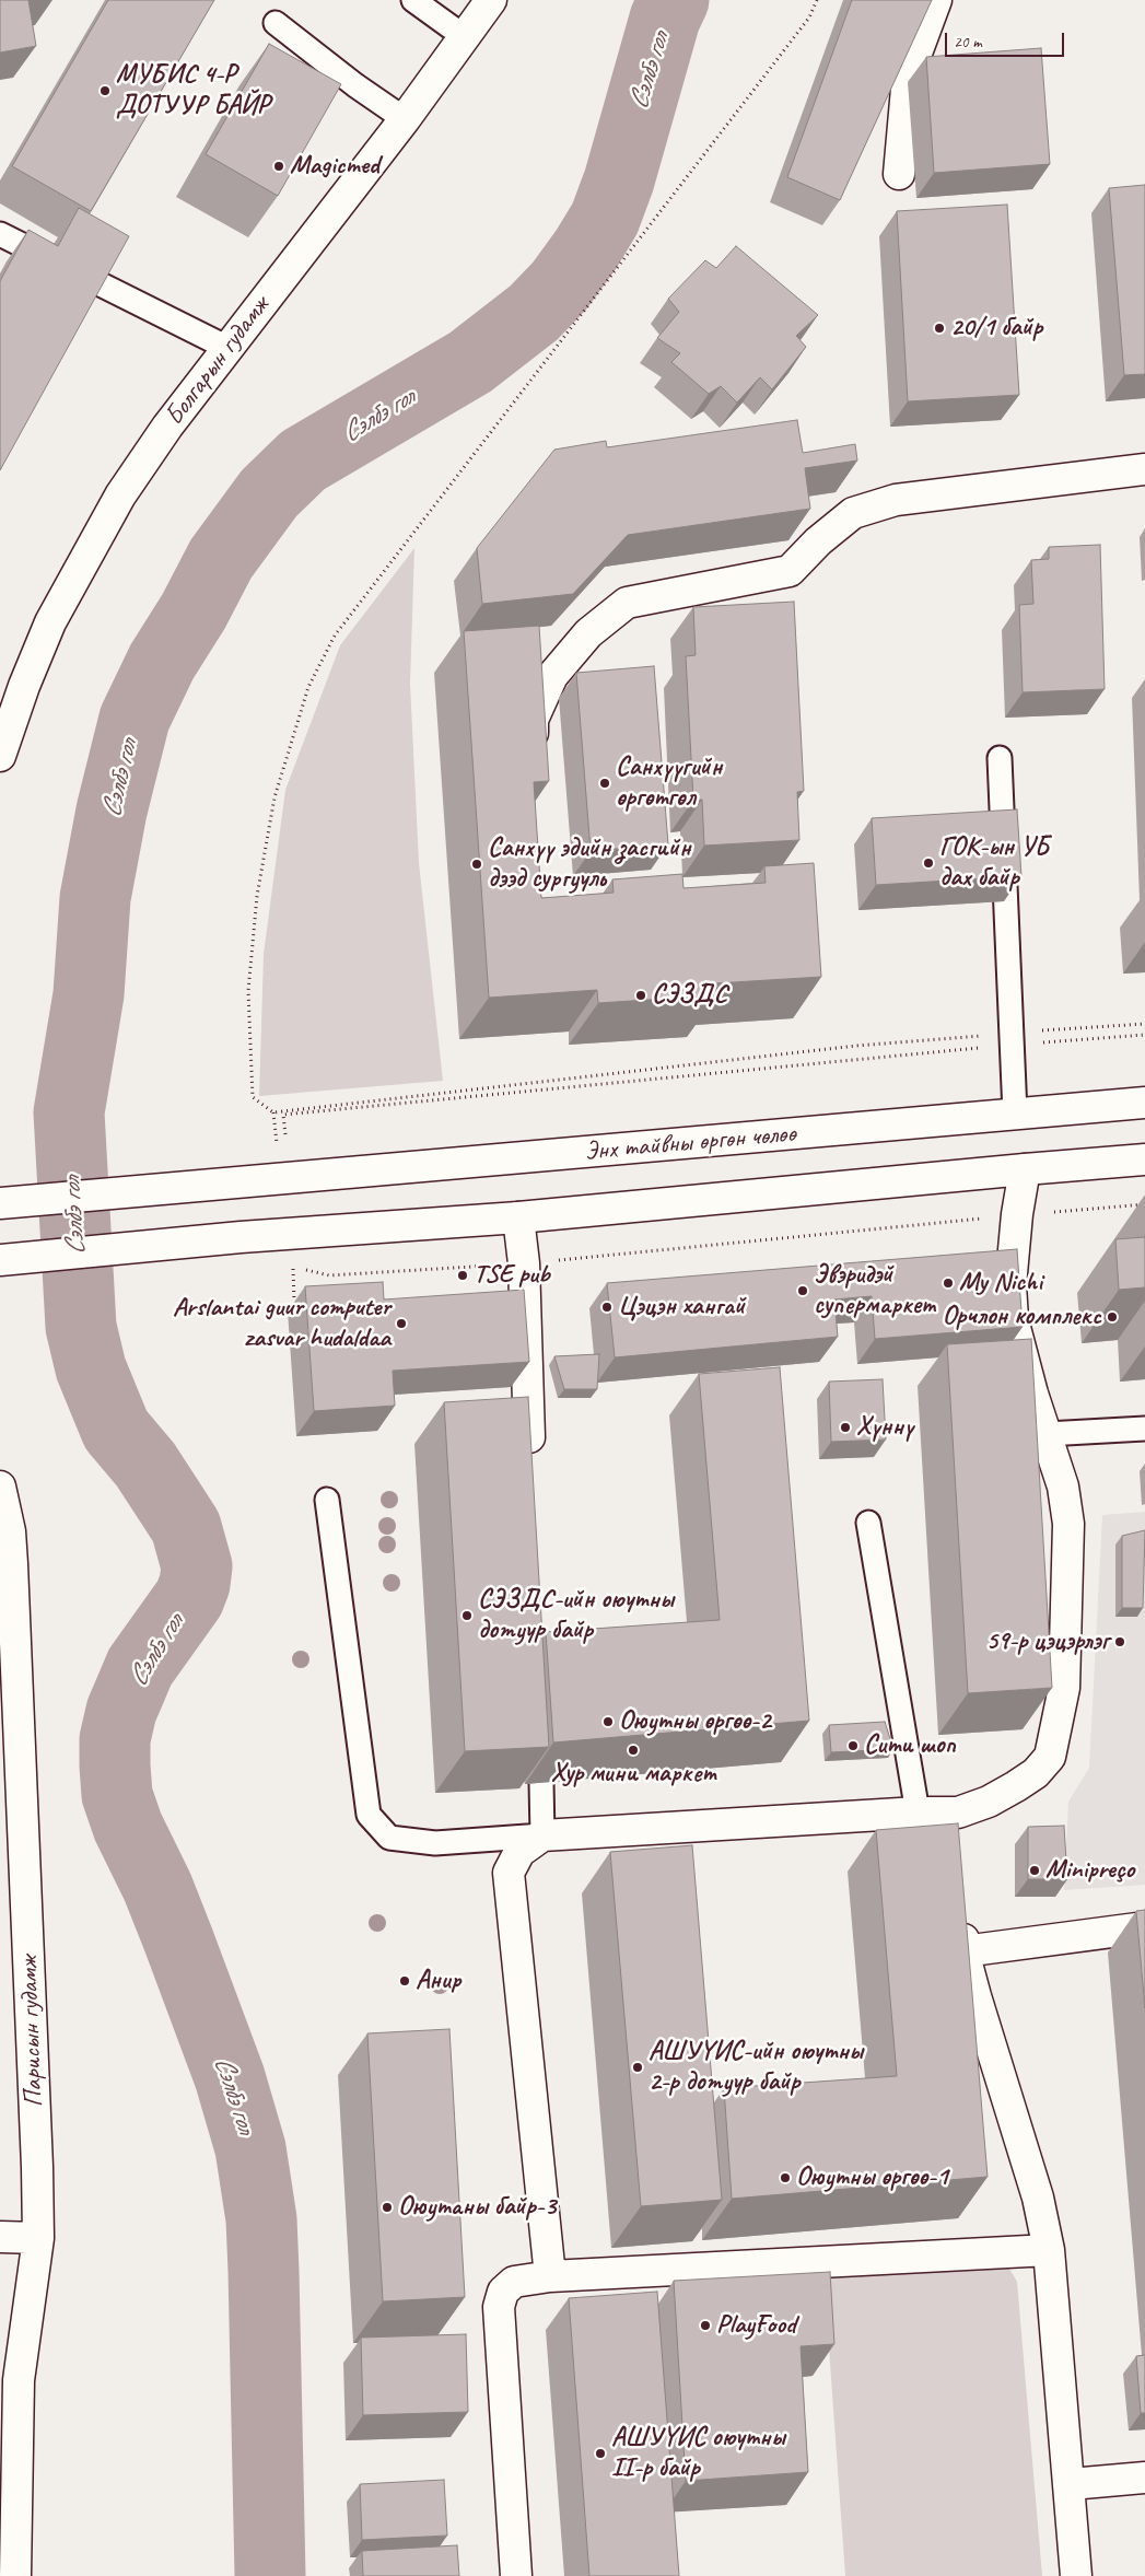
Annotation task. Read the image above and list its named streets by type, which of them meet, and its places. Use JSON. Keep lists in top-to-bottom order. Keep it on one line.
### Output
{"streets":{"main road":["Болгарын гудамж","Энх тайвны өргөн чөлөө","Парисын гудамж"]},"water":["Сэлбэ гол"],"places":["МУБИС 4-Р ДОТУУР БАЙР","Magicmed","20/1 байр","Санхүүгийн өргөтгөл","ГОК-ын УБ дах байр","Санхүү эдийн засгийн дээд сургууль","СЭЗДС","TSE pub","My Nichi","Эвэридэй супермаркет","Цэцэн хангай","Орчлон комплекс","Arslantai guur computer zasvar hudaldaa","Хүннү","СЭЗДС-ийн оюутны дотуур байр","59-р цэцэрлэг","Оюутны өргөө-2","Сити шоп","Хур мини маркет","Minipreço","Анир","АШУҮИС-ийн оюутны 2-р дотуур байр","Оюутны өргөө-1","Оюутаны байр-3","PlayFood","АШУҮИС оюутны II-р байр"],"scale_bar":"20 m"}
